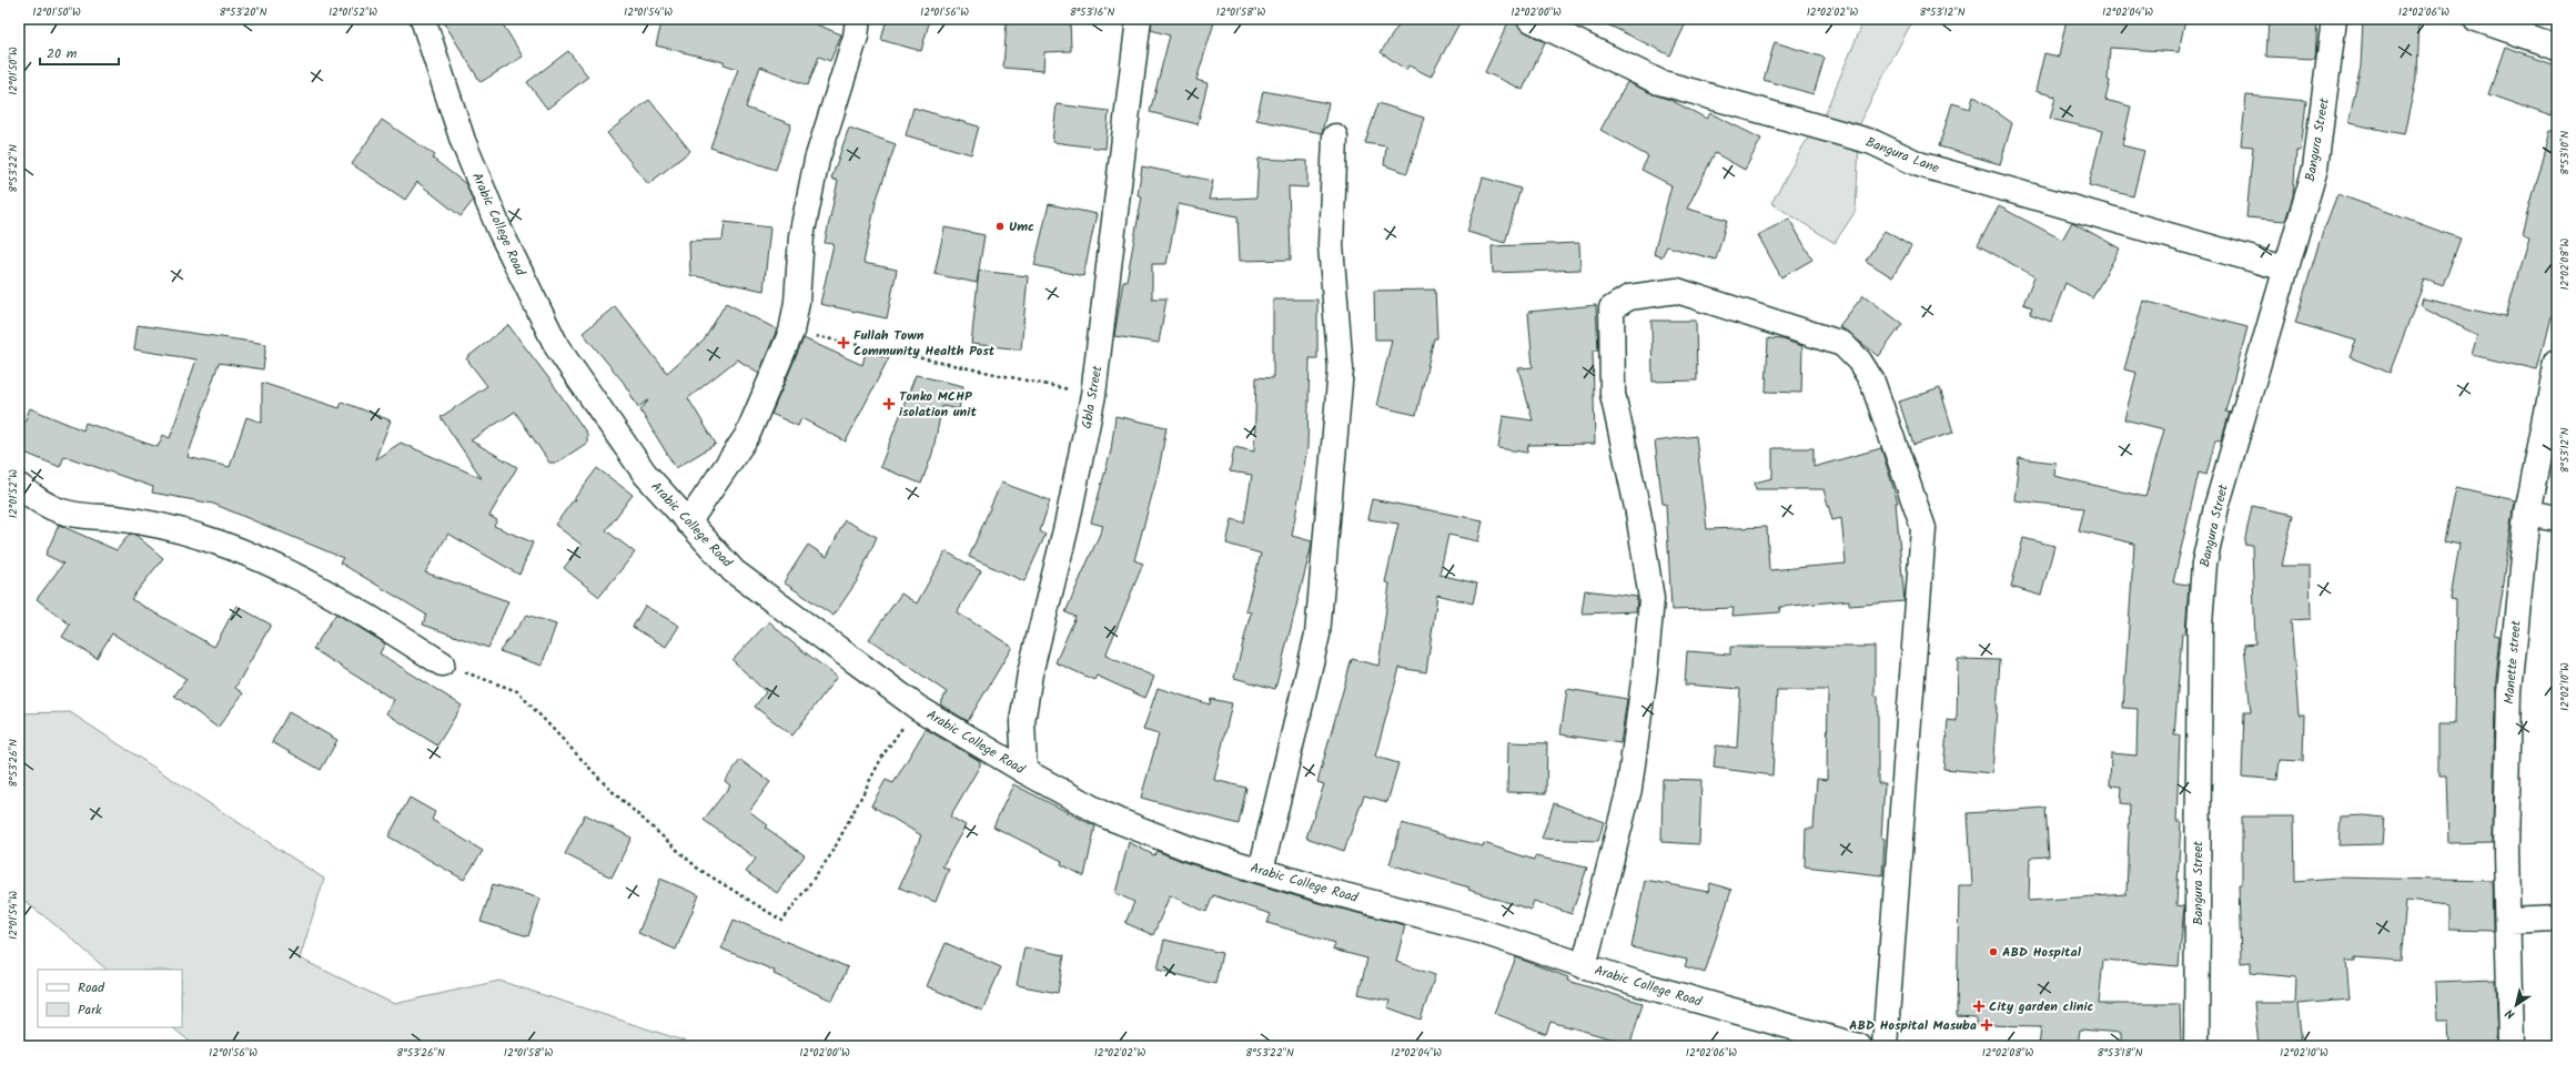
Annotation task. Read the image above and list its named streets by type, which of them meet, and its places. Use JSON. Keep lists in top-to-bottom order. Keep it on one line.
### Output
{"streets":{"street":["Bangura Street","Bangura Lane","Arabic College Road","Gbla Street","Manette street"]},"crossings":[["Bangura Street","Bangura Lane"],["Arabic College Road","Gbla Street"]],"places":{"other":["Umc","ABD Hospital"],"health":["Fullah Town Community Health Post","Tonko MCHP isolation unit","City garden clinic","ABD Hospital Masuba"]},"legend":["Road","Park"],"scale_bar":"20 m","north":"bottom left","coordinates":["12°01'50\"W","8°53'20\"N","12°01'52\"W","12°01'54\"W","12°01'56\"W","8°53'16\"N","12°01'58\"W","12°02'00\"W","12°02'02\"W","8°53'12\"N","12°02'04\"W","12°02'06\"W","8°53'10\"N","8°53'22\"N","12°02'08\"W","12°02'10\"W","8°53'26\"N","8°53'18\"N"]}
